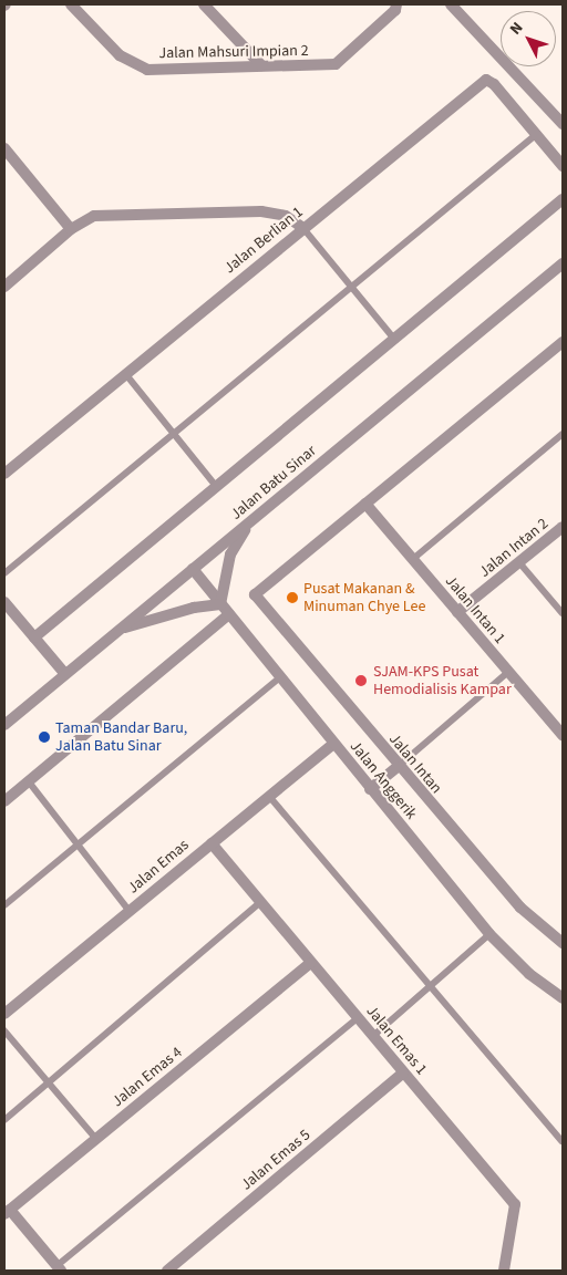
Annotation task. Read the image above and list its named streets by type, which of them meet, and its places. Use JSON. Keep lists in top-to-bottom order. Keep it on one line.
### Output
{"streets":{"street":["Jalan Mahsuri Impian 2","Jalan Berlian 1","Jalan Batu Sinar","Jalan Intan 2","Jalan Intan 1","Jalan Intan","Jalan Anggerik","Jalan Emas","Jalan Emas 1","Jalan Emas 4","Jalan Emas 5"]},"crossings":[["Jalan Batu Sinar","Jalan Anggerik"],["Jalan Intan 2","Jalan Intan 1"],["Jalan Intan 1","Jalan Intan"],["Jalan Anggerik","Jalan Emas"],["Jalan Emas","Jalan Emas 1"],["Jalan Emas 1","Jalan Emas 4"],["Jalan Emas 1","Jalan Emas 5"]],"places":["Pusat Makanan & Minuman Chye Lee","SJAM-KPS Pusat Hemodialisis Kampar","Taman Bandar Baru, Jalan Batu Sinar"],"north":"top left"}
